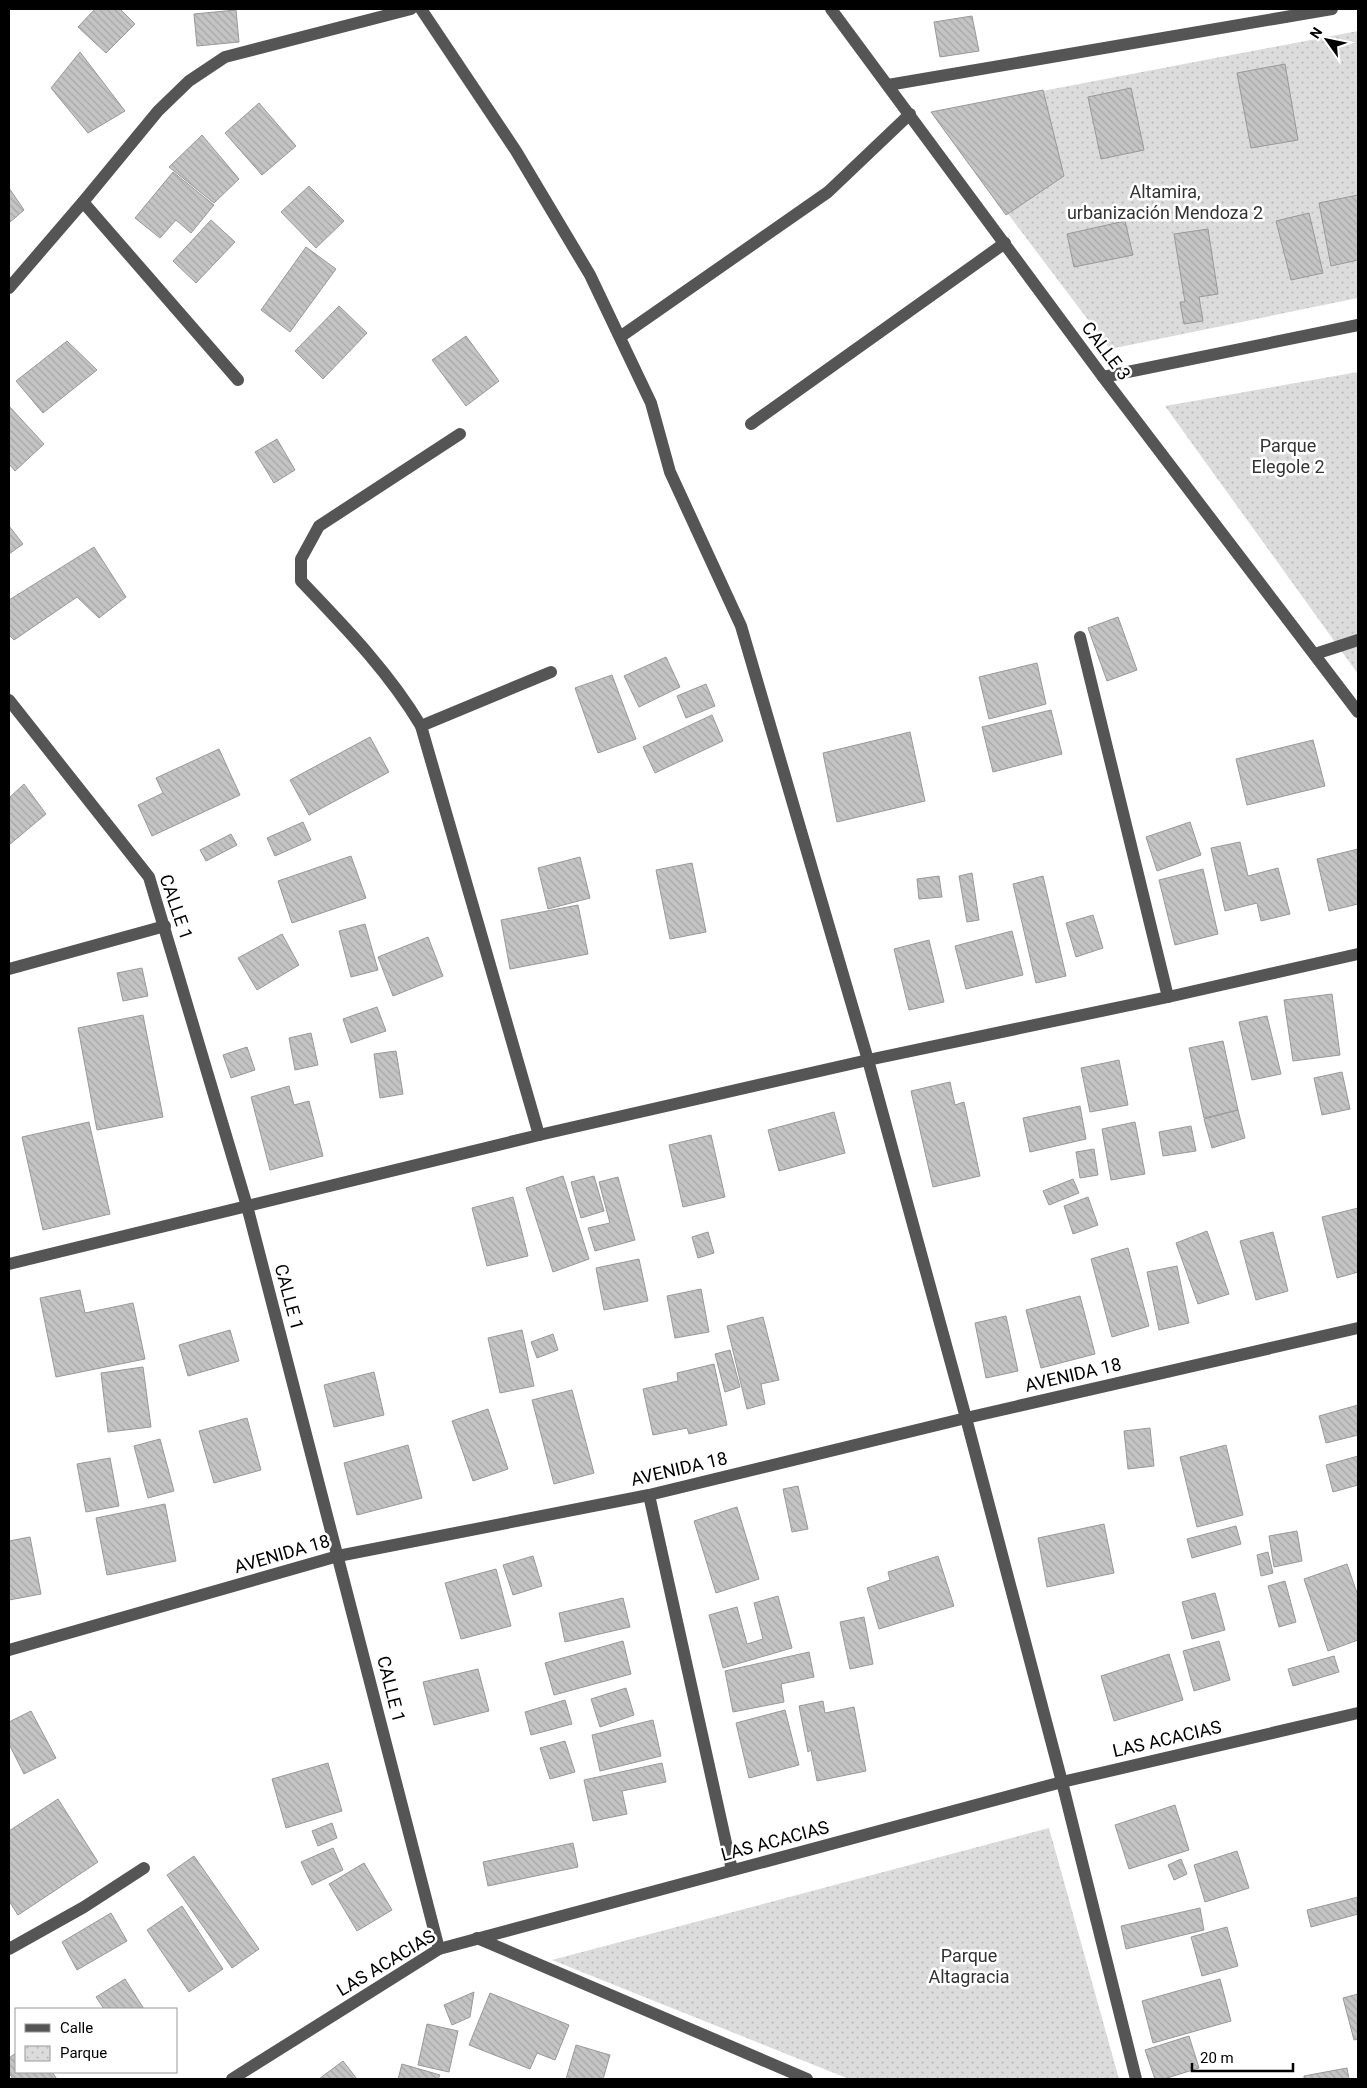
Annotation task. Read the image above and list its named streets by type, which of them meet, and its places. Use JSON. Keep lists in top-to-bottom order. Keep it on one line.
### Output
{"streets":{"street":["CALLE 3","CALLE 1","AVENIDA 18","LAS ACACIAS"]},"crossings":[["CALLE 1","AVENIDA 18"],["CALLE 1","LAS ACACIAS"]],"parks":["Altamira, urbanización Mendoza 2","Parque Elegole 2","Parque Altagracia"],"legend":["Calle","Parque"],"scale_bar":"20 m","north":"top left"}
